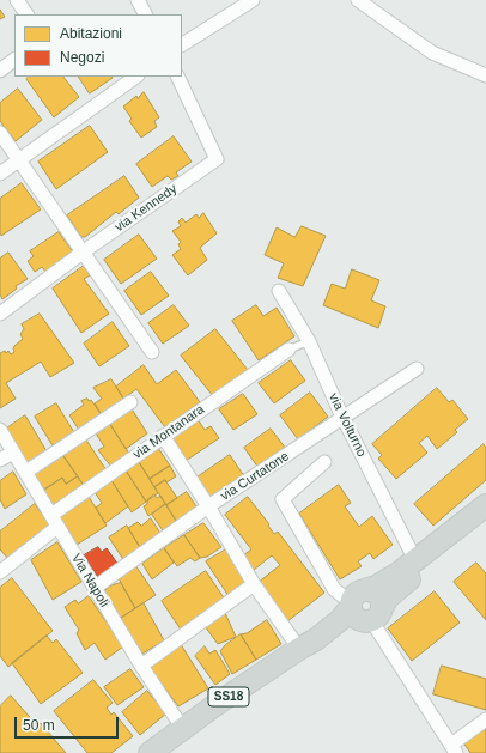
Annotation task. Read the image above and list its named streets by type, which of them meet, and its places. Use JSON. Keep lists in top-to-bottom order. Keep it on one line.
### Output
{"streets":{"main road":["SS18"],"street":["via Kennedy","via Volturno","via Montanara","via Curtatone","Via Napoli"]},"crossings":[["via Volturno","via Curtatone"],["via Volturno","SS18"],["via Montanara","Via Napoli"],["via Curtatone","Via Napoli"],["Via Napoli","SS18"]],"legend":["Abitazioni","Negozi"],"scale_bar":"50 m"}
